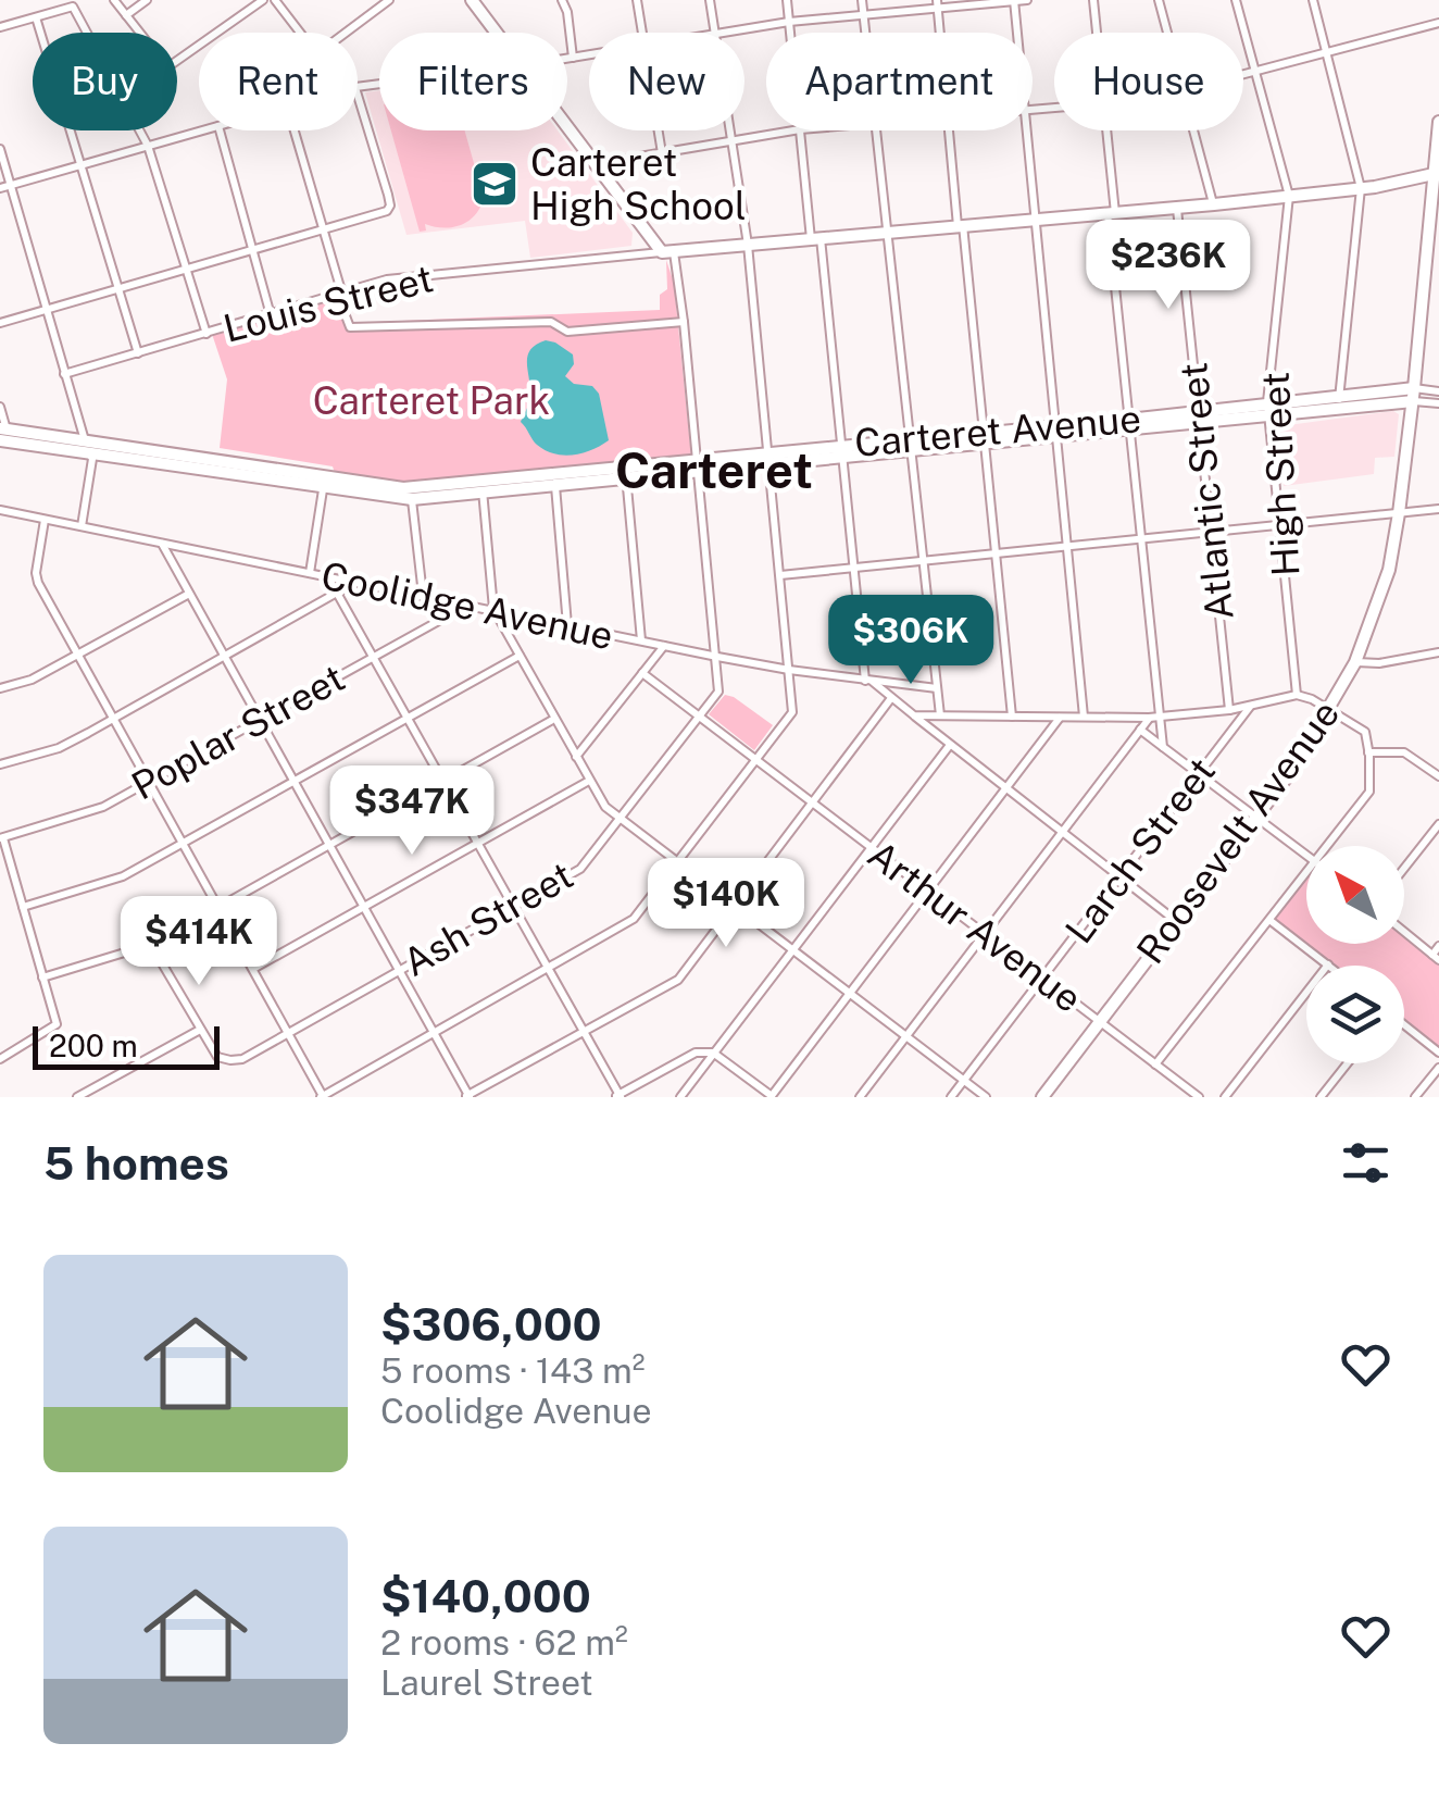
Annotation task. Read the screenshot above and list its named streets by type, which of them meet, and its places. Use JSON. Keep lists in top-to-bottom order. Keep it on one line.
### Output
{"streets":{"street":["Louis Street","Carteret Avenue","High Street","Atlantic Street","Coolidge Avenue","Poplar Street","Roosevelt Avenue","Larch Street","Ash Street","Arthur Avenue"]},"crossings":[["Louis Street","Ash Street"],["Carteret Avenue","High Street"],["Carteret Avenue","Atlantic Street"],["Carteret Avenue","Roosevelt Avenue"],["Carteret Avenue","Ash Street"],["Coolidge Avenue","Poplar Street"],["Coolidge Avenue","Ash Street"],["Roosevelt Avenue","Arthur Avenue"],["Larch Street","Arthur Avenue"],["Ash Street","Arthur Avenue"]],"districts":["Carteret"],"parks":["Carteret Park"],"places":{"school or university":["Carteret High School"]},"scale_bar":"200 m","north":"top left","page":{"chip":["Buy","Rent","Filters","New","Apartment","House"],"price":["$236K","$306K","$347K","$140K","$414K"],"scale":"200 m","heading":"5 homes","list":[{"name":"$306,000","note":"5 rooms · 143 m² · Coolidge Avenue"},{"name":"$140,000","note":"2 rooms · 62 m² · Laurel Street"}]}}
